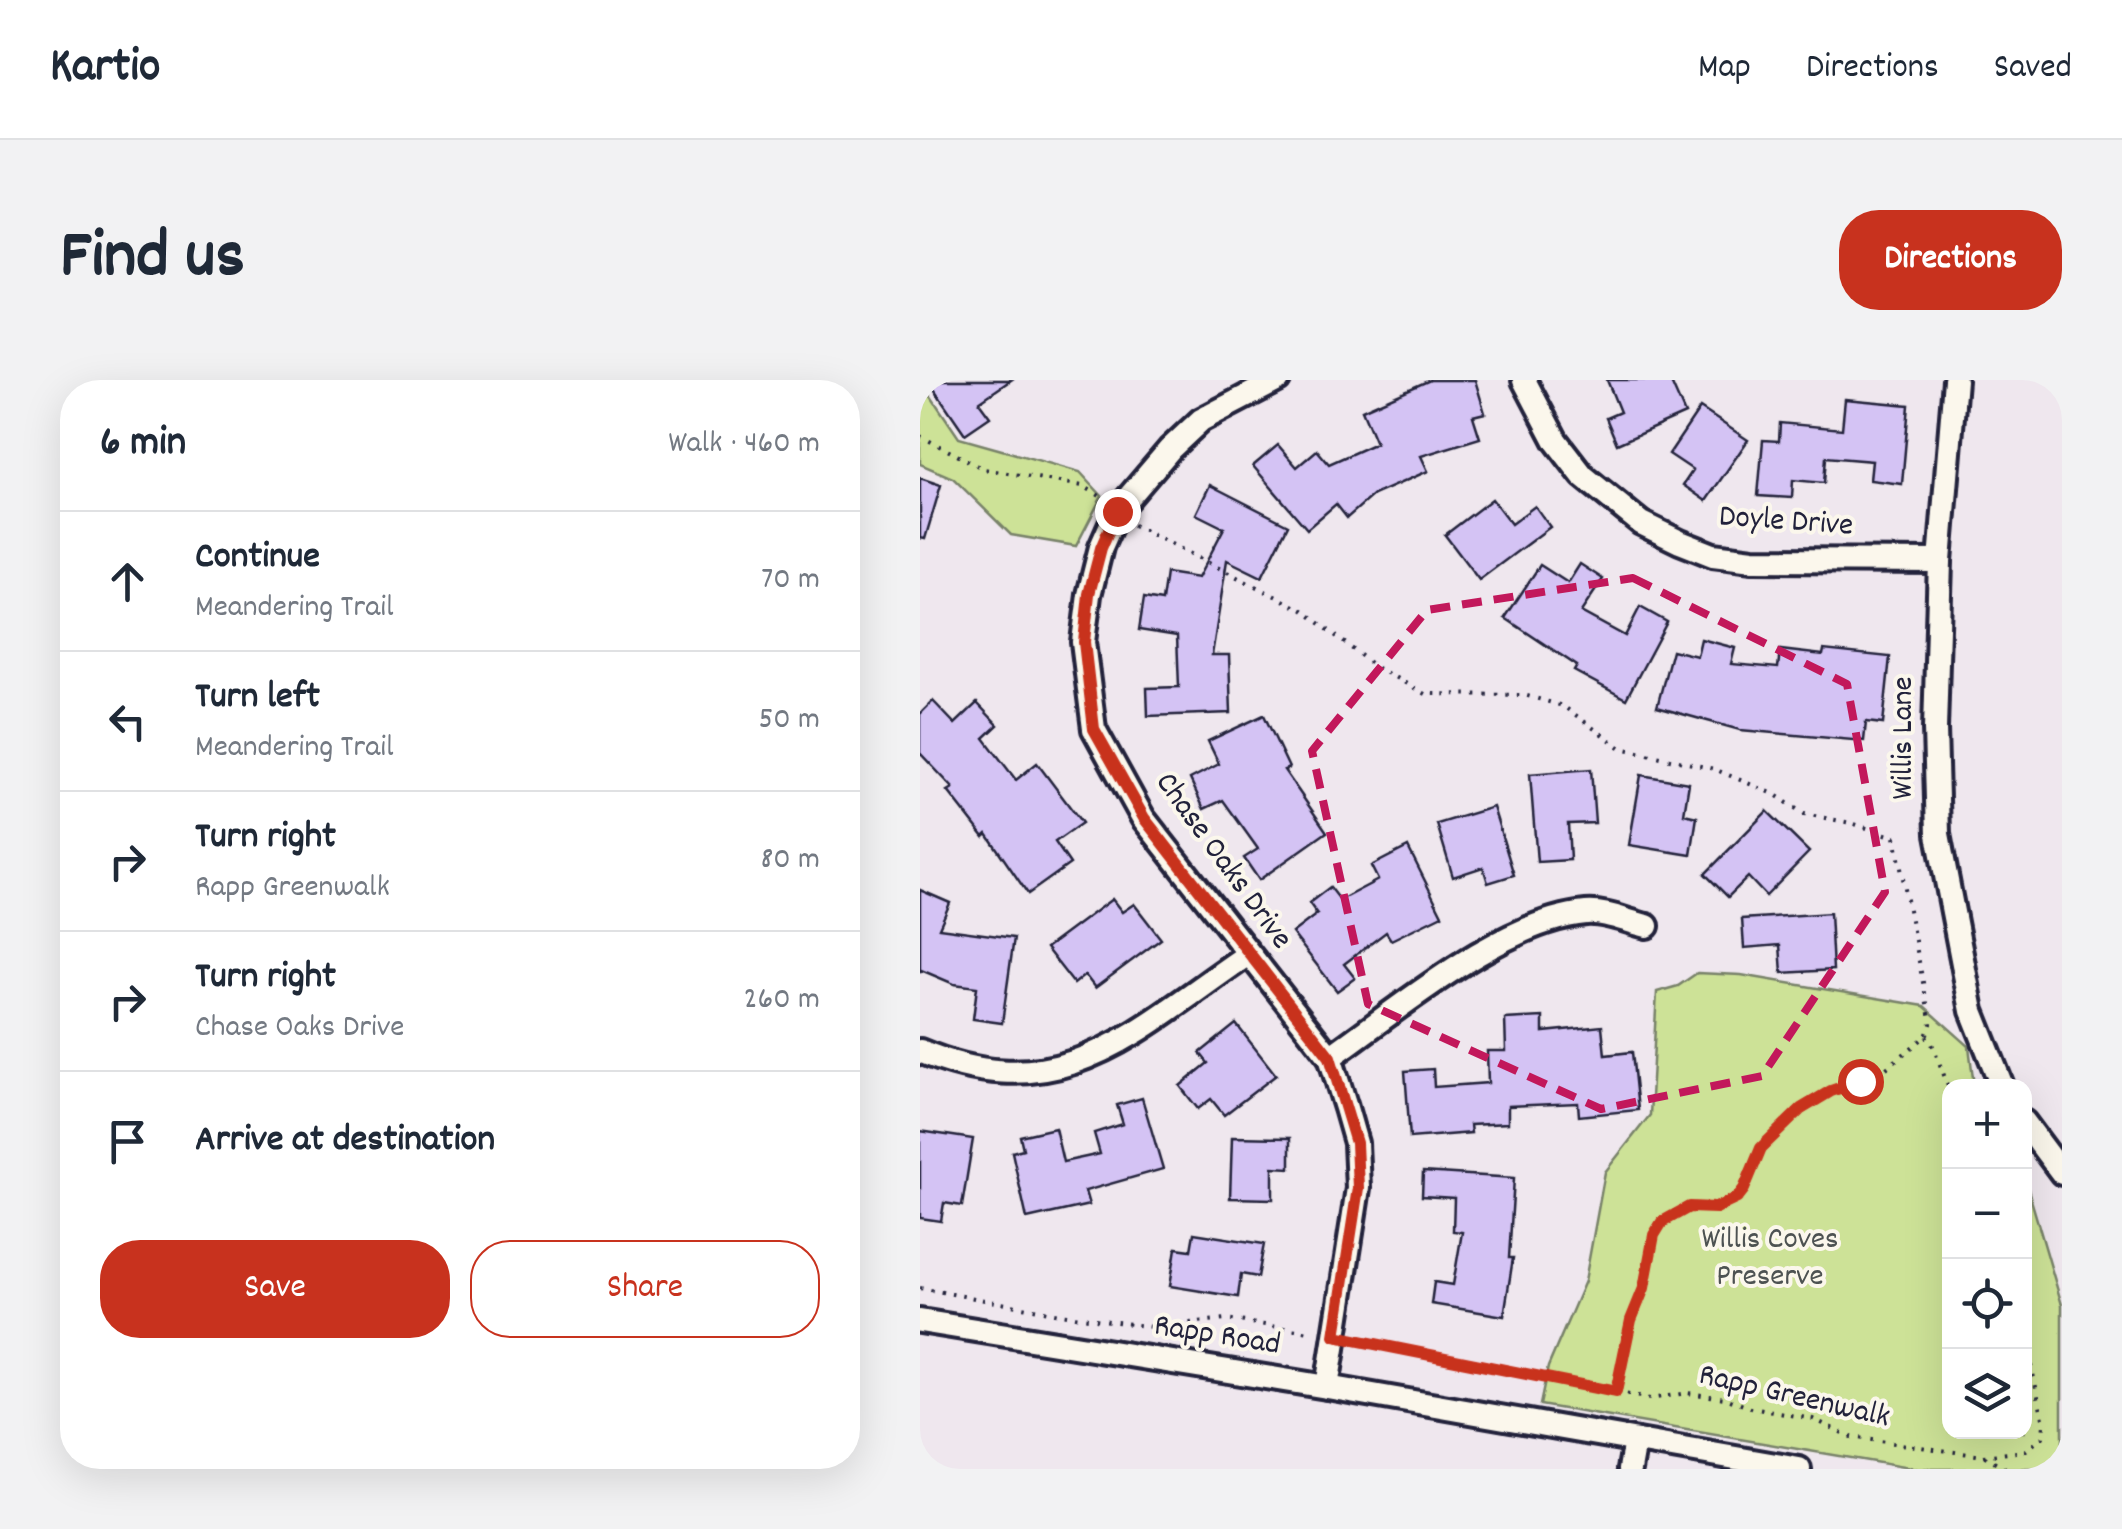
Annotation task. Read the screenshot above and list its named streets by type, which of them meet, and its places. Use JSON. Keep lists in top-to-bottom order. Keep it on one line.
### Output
{"streets":{"street":["Doyle Drive","Willis Lane","Chase Oaks Drive","Rapp Road"],"path":["Rapp Greenwalk"]},"crossings":[["Doyle Drive","Willis Lane"],["Chase Oaks Drive","Rapp Road"],["Chase Oaks Drive","Rapp Greenwalk"]],"parks":["Willis Coves Preserve"],"page":{"header":"Kartio","nav":["Map","Directions","Saved"],"title":"Find us","buttons":["Directions",["Save","Share"]],"heading":["6 min","Walk · 460 m"],"list":[["Continue","Meandering Trail","70 m"],["Turn left","Meandering Trail","50 m"],["Turn right","Rapp Greenwalk","80 m"],["Turn right","Chase Oaks Drive","260 m"],"Arrive at destination"],"map_buttons":["+","−"]}}
